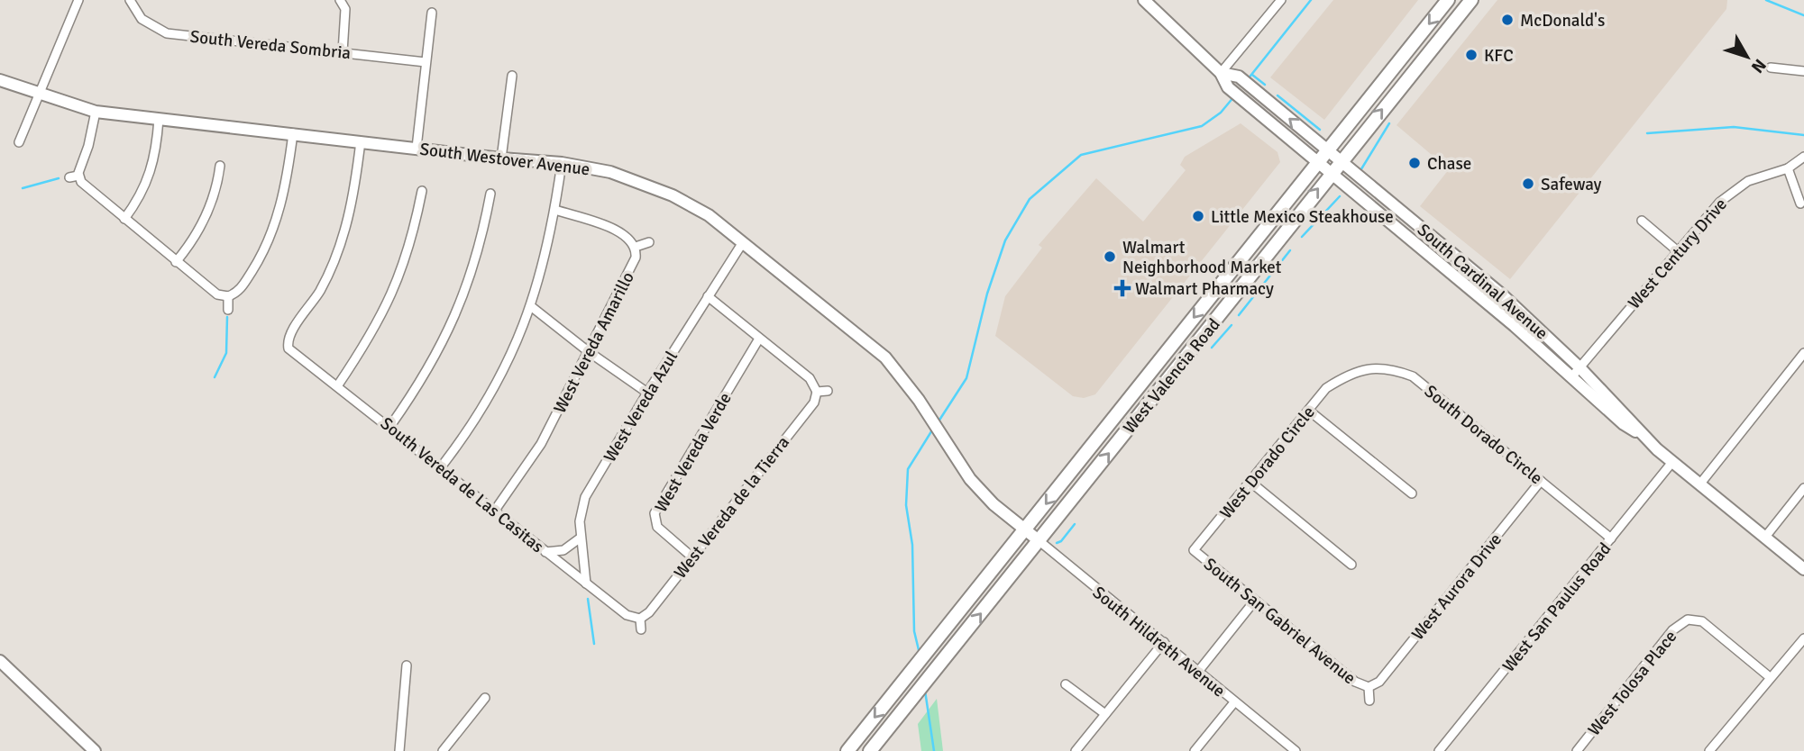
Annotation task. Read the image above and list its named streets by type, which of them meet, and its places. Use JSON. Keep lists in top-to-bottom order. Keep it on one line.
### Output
{"streets":{"main road":["South Westover Avenue","South Cardinal Avenue","West Valencia Road","South Hildreth Avenue"],"street":["South Vereda Sombria","West Century Drive","West Vereda Amarillo","West Vereda Azul","South Dorado Circle","West Vereda Verde","West Dorado Circle","South Vereda de Las Casitas","West Vereda de la Tierra","West Aurora Drive","West San Paulus Road","South San Gabriel Avenue","West Tolosa Place"]},"crossings":[["South Westover Avenue","West Valencia Road"],["South Westover Avenue","West Vereda Azul"],["South Westover Avenue","South Vereda de Las Casitas"],["South Westover Avenue","South Hildreth Avenue"],["West Century Drive","South Cardinal Avenue"],["South Cardinal Avenue","West Valencia Road"],["South Cardinal Avenue","West San Paulus Road"],["West Vereda Amarillo","South Vereda de Las Casitas"],["West Valencia Road","South Hildreth Avenue"],["West Vereda Azul","South Vereda de Las Casitas"],["South Dorado Circle","West Dorado Circle"],["South Dorado Circle","West Aurora Drive"],["South Dorado Circle","West San Paulus Road"],["West Vereda Verde","West Vereda de la Tierra"],["West Dorado Circle","South San Gabriel Avenue"],["South Vereda de Las Casitas","West Vereda de la Tierra"],["West Aurora Drive","South San Gabriel Avenue"]],"places":{"other":["McDonald's","KFC","Chase","Safeway","Little Mexico Steakhouse","Walmart Neighborhood Market"],"health":["Walmart Pharmacy"]},"north":"bottom right"}
